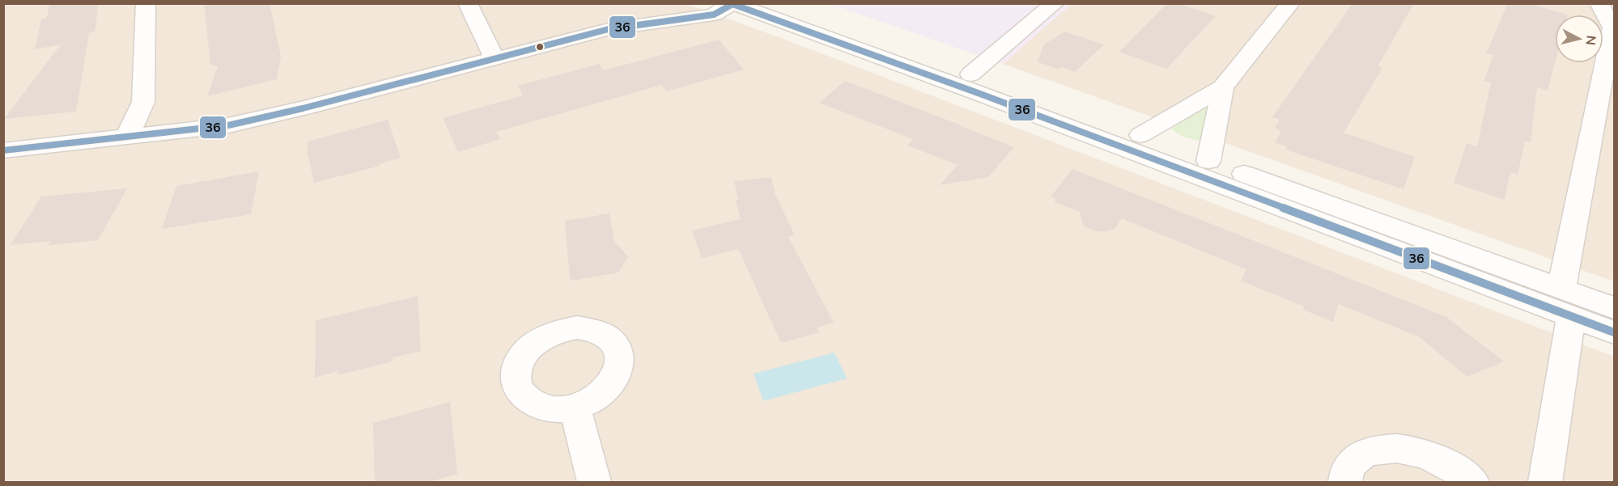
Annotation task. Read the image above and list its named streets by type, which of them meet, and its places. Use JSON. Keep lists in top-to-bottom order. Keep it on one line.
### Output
{"lines":["transit line 36"],"north":"right"}
